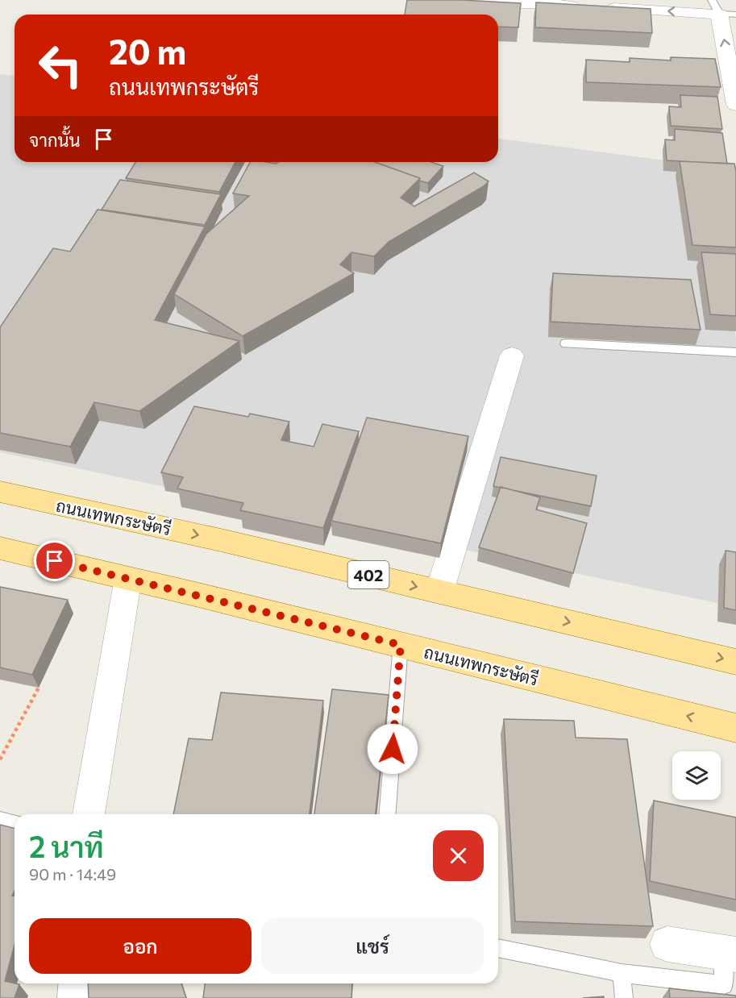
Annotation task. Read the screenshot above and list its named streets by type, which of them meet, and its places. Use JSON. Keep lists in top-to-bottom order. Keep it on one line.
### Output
{"streets":{"main road":["ถนนเทพกระษัตรี","402"]},"page":{"turn":["20 m","ถนนเทพกระษัตรี"],"then":"จากนั้น","heading":["2 นาที","90 m · 14:49"],"buttons":["ออก","แชร์"]}}
